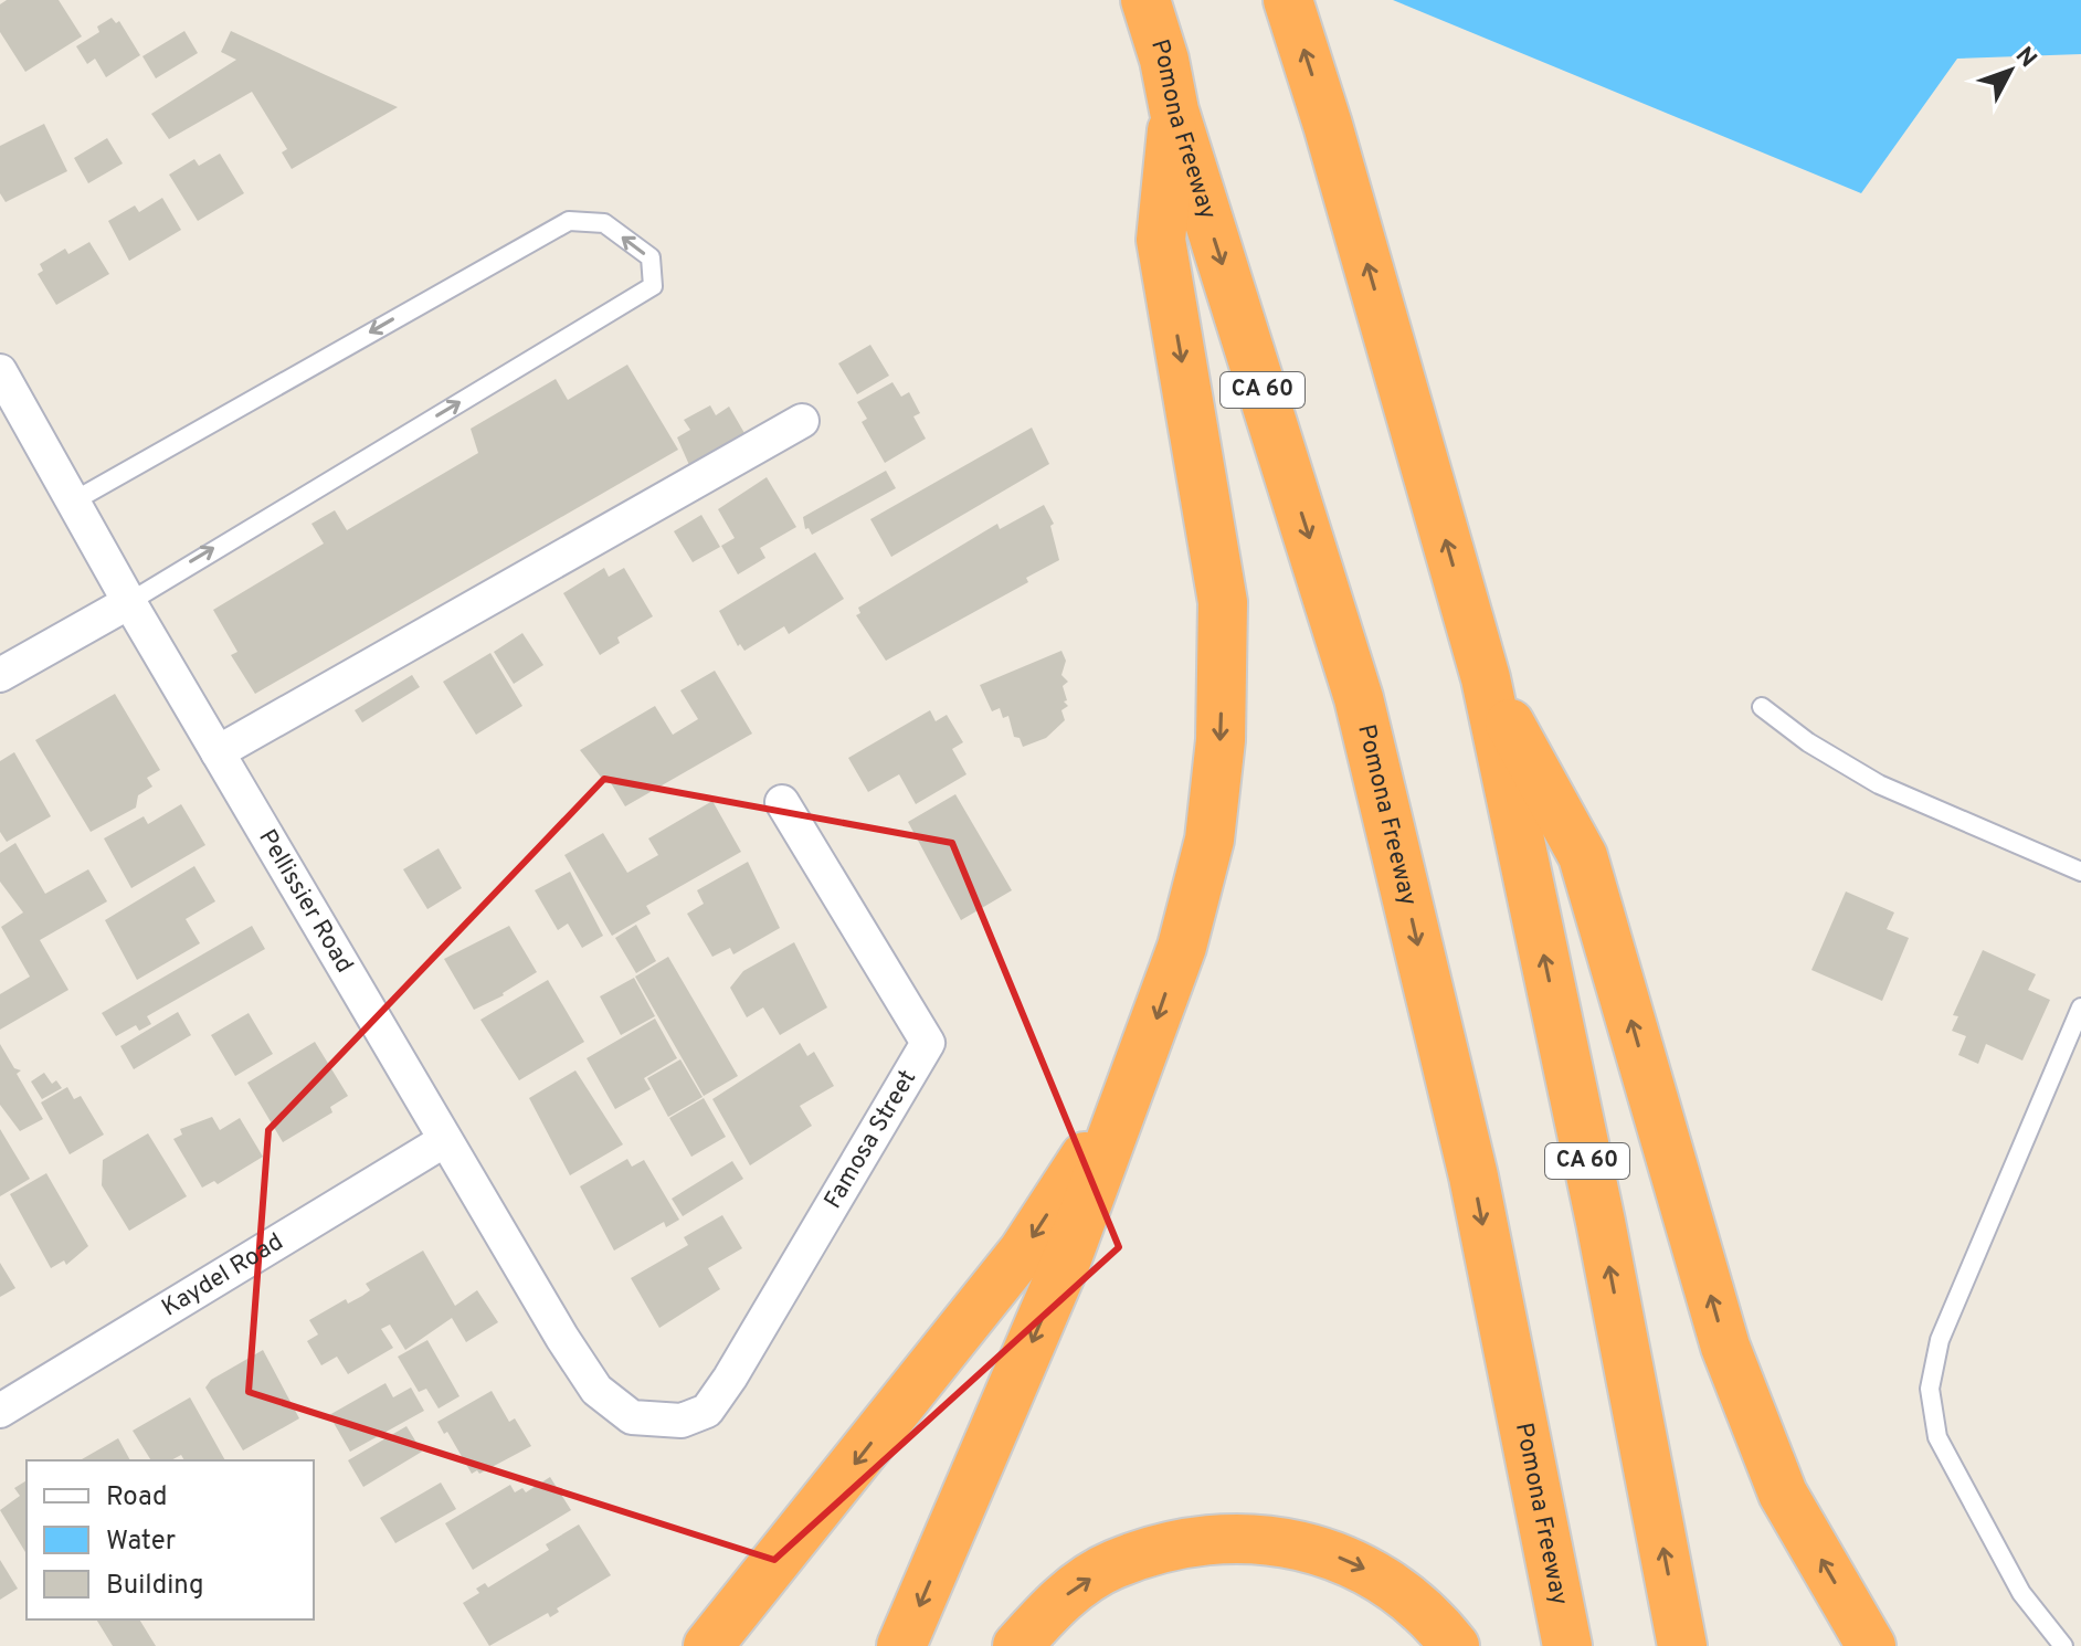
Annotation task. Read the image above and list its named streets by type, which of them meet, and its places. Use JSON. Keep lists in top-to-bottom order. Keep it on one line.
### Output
{"streets":{"highway":["Pomona Freeway","CA 60"],"street":["Pellissier Road","Famosa Street","Kaydel Road"]},"crossings":[["Pellissier Road","Famosa Street"],["Pellissier Road","Kaydel Road"]],"legend":["Road","Water","Building"],"north":"top right"}
